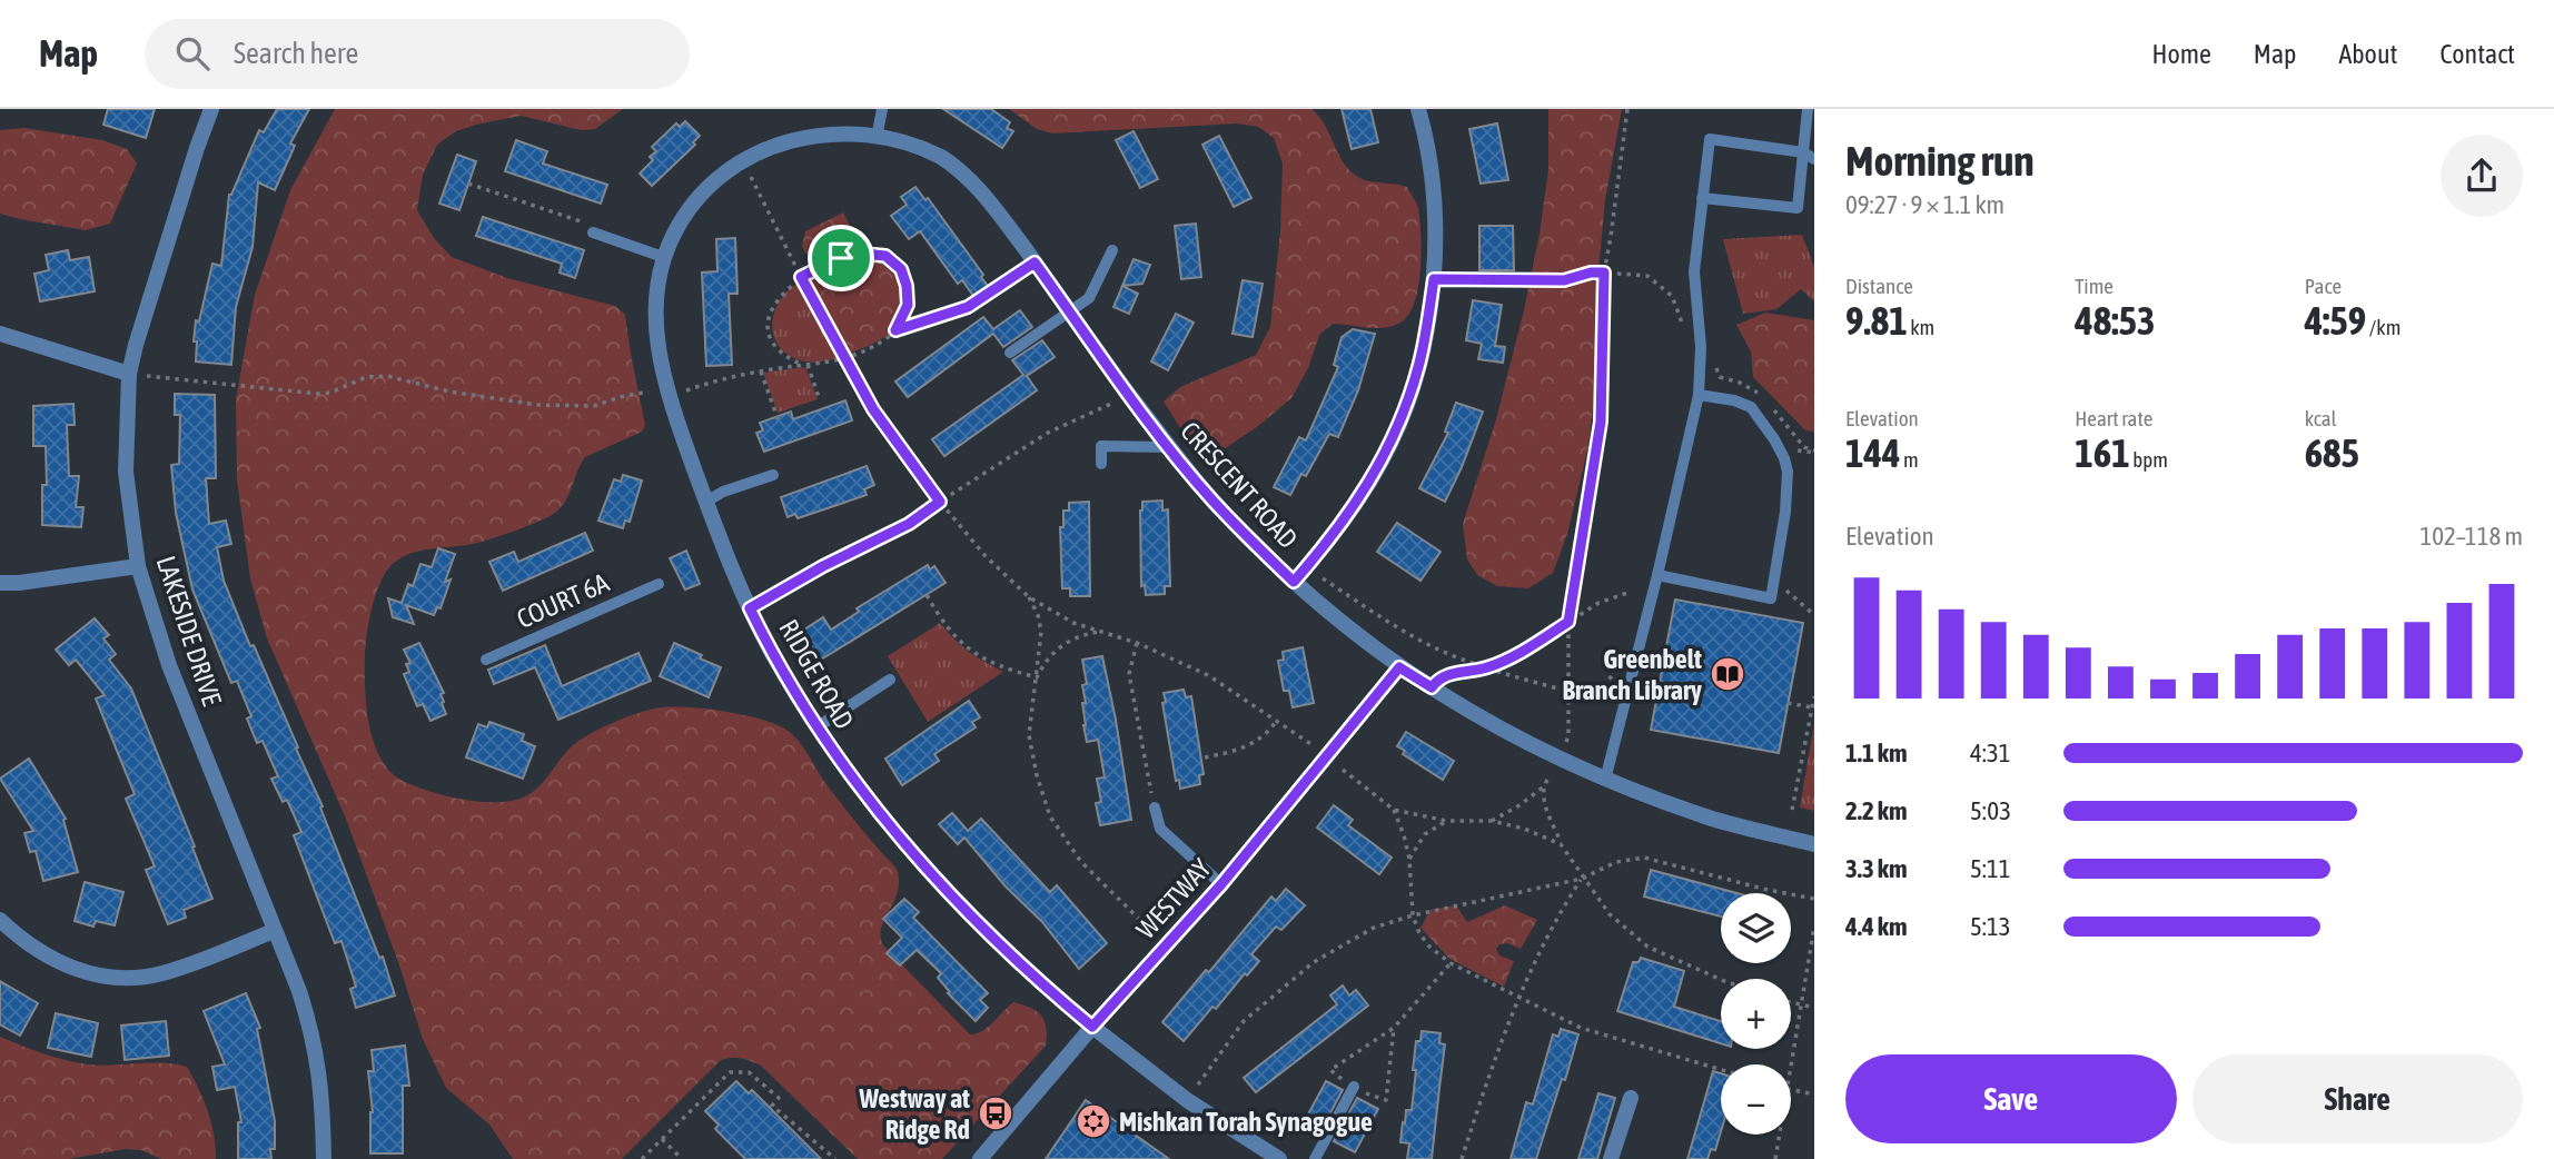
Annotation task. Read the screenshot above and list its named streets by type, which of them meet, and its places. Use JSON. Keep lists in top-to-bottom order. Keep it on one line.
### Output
{"streets":{"street":["CRESCENT ROAD","LAKESIDE DRIVE","RIDGE ROAD","WESTWAY"],"lane":["COURT 6A"]},"crossings":[["CRESCENT ROAD","RIDGE ROAD"],["CRESCENT ROAD","WESTWAY"],["RIDGE ROAD","WESTWAY"]],"places":{"library":["Greenbelt Branch Library"],"bus stop":["Westway at Ridge Rd"],"synagogue":["Mishkan Torah Synagogue"]},"page":{"header":"Map","search":"Search here","nav":["Home","Map","About","Contact"],"heading":["Morning run","09:27 · 9 × 1.1 km"],"stats":[["Distance","9.81 km"],["Time","48:53"],["Pace","4:59 /km"],["Elevation","144 m"],["Heart rate","161 bpm"],["kcal","685"]],"chart":["Elevation","102–118 m"],"list":[{"name":"1.1 km","note":"4:31"},{"name":"2.2 km","note":"5:03"},{"name":"3.3 km","note":"5:11"},{"name":"4.4 km","note":"5:13"}],"map_buttons":["+","−"],"buttons":["Save","Share"]}}
